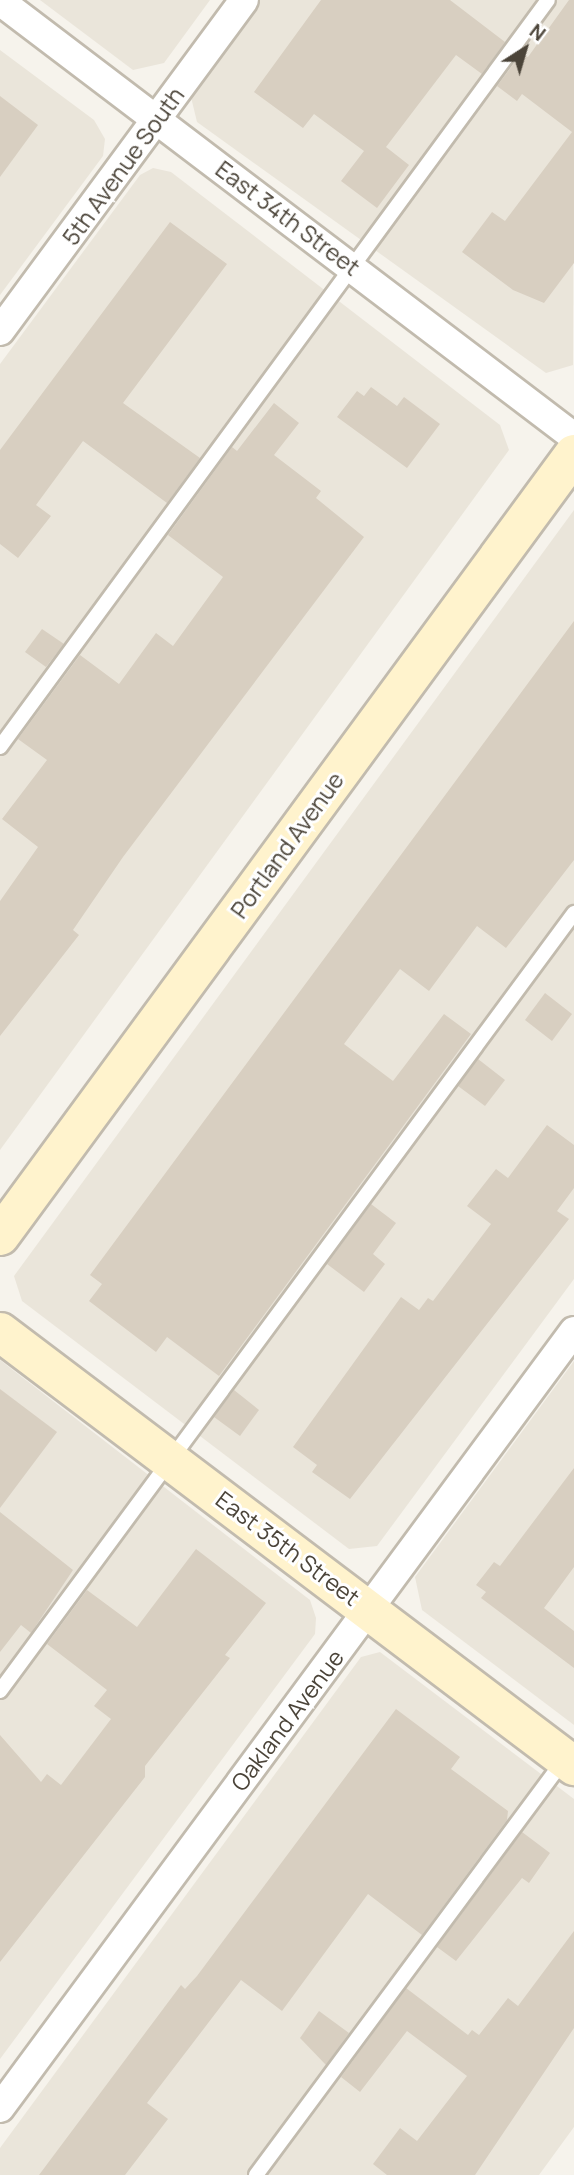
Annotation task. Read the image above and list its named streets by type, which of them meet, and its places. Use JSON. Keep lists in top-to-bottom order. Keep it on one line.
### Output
{"streets":{"street":["5th Avenue South","East 34th Street","Portland Avenue","East 35th Street","Oakland Avenue"]},"crossings":[["5th Avenue South","East 34th Street"],["East 35th Street","Oakland Avenue"]],"north":"top right"}
